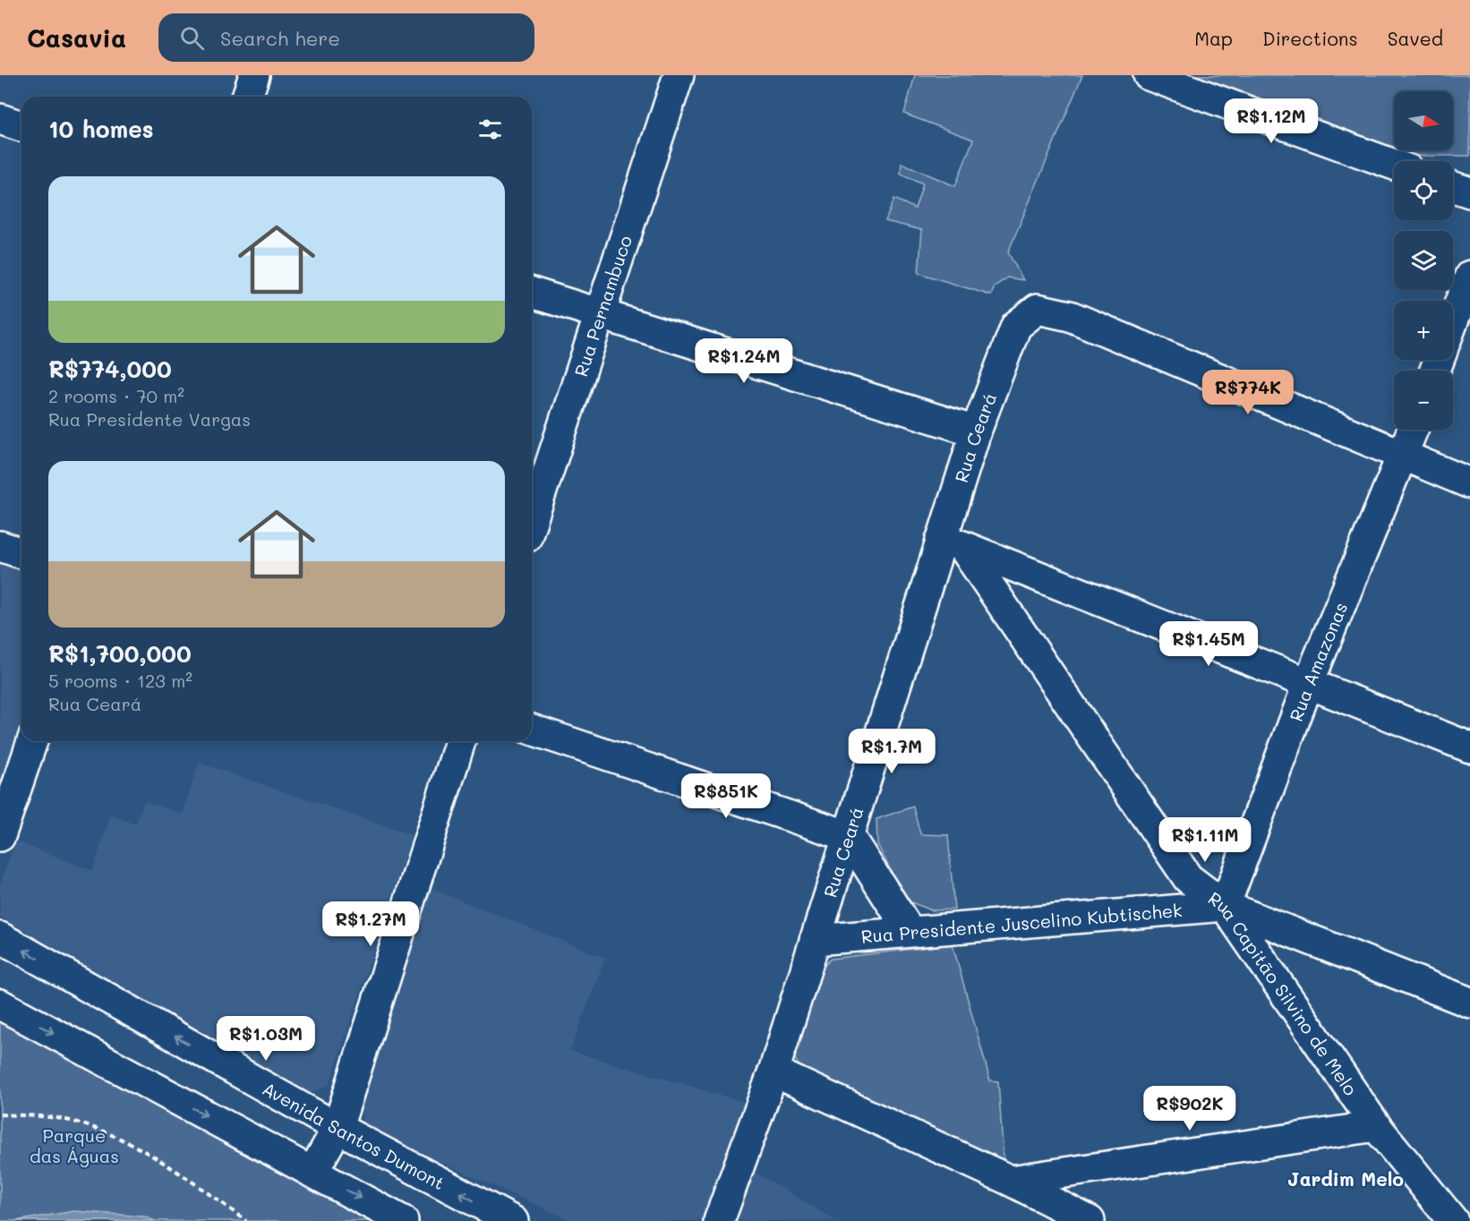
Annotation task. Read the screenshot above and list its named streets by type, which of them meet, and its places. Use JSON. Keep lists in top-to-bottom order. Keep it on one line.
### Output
{"streets":{"street":["Rua Pernambuco","Rua Ceará","Rua Amazonas","Rua Presidente Juscelino Kubtischek","Rua Capitão Silvino de Melo","Avenida Santos Dumont"]},"crossings":[["Rua Ceará","Rua Amazonas"],["Rua Ceará","Rua Presidente Juscelino Kubtischek"],["Rua Ceará","Rua Capitão Silvino de Melo"],["Rua Amazonas","Rua Presidente Juscelino Kubtischek"],["Rua Amazonas","Rua Capitão Silvino de Melo"],["Rua Presidente Juscelino Kubtischek","Rua Capitão Silvino de Melo"]],"districts":["Jardim Melo"],"parks":["Parque das Águas"],"north":"right","page":{"header":"Casavia","search":"Search here","nav":["Map","Directions","Saved"],"map_buttons":["+","−"],"heading":"10 homes","price":["R$1.12M","R$1.24M","R$774K","R$1.45M","R$1.7M","R$851K","R$1.11M","R$1.27M","R$1.03M","R$902K"],"list":[{"name":"R$774,000","note":"2 rooms · 70 m² · Rua Presidente Vargas"},{"name":"R$1,700,000","note":"5 rooms · 123 m² · Rua Ceará"}]}}
